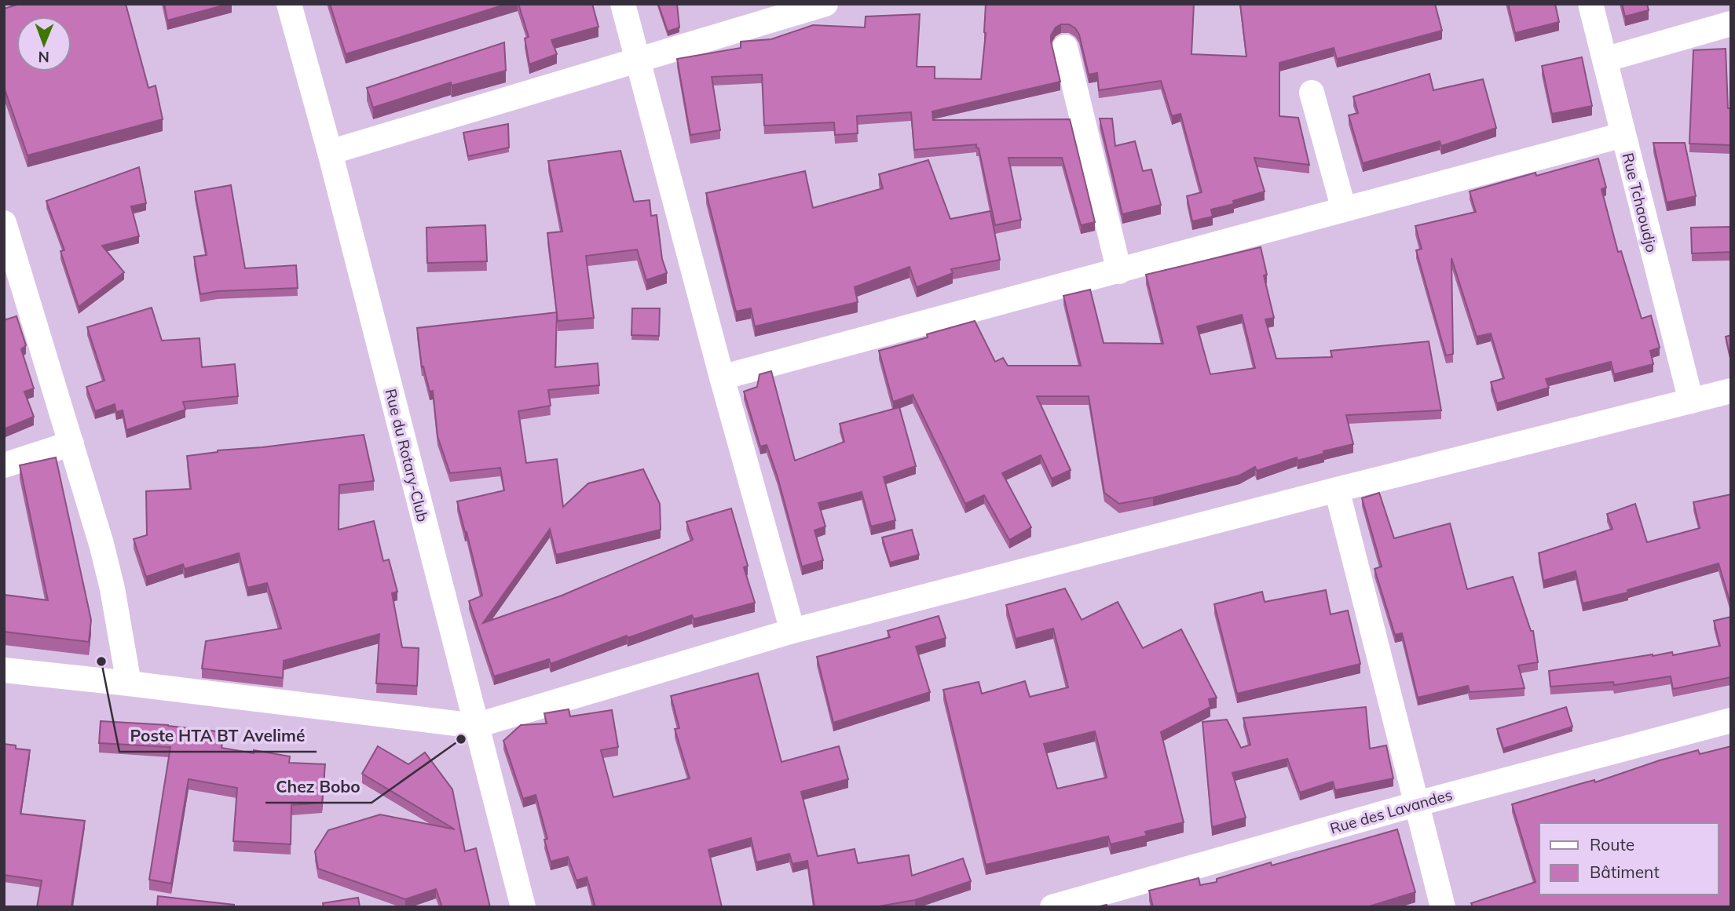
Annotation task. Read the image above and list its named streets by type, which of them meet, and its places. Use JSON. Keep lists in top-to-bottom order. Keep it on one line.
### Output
{"streets":{"street":["Rue Tchaoudjo","Rue du Rotary-Club","Rue des Lavandes"]},"places":["Poste HTA BT Avelimé","Chez Bobo"],"legend":["Route","Bâtiment"],"north":"bottom"}
